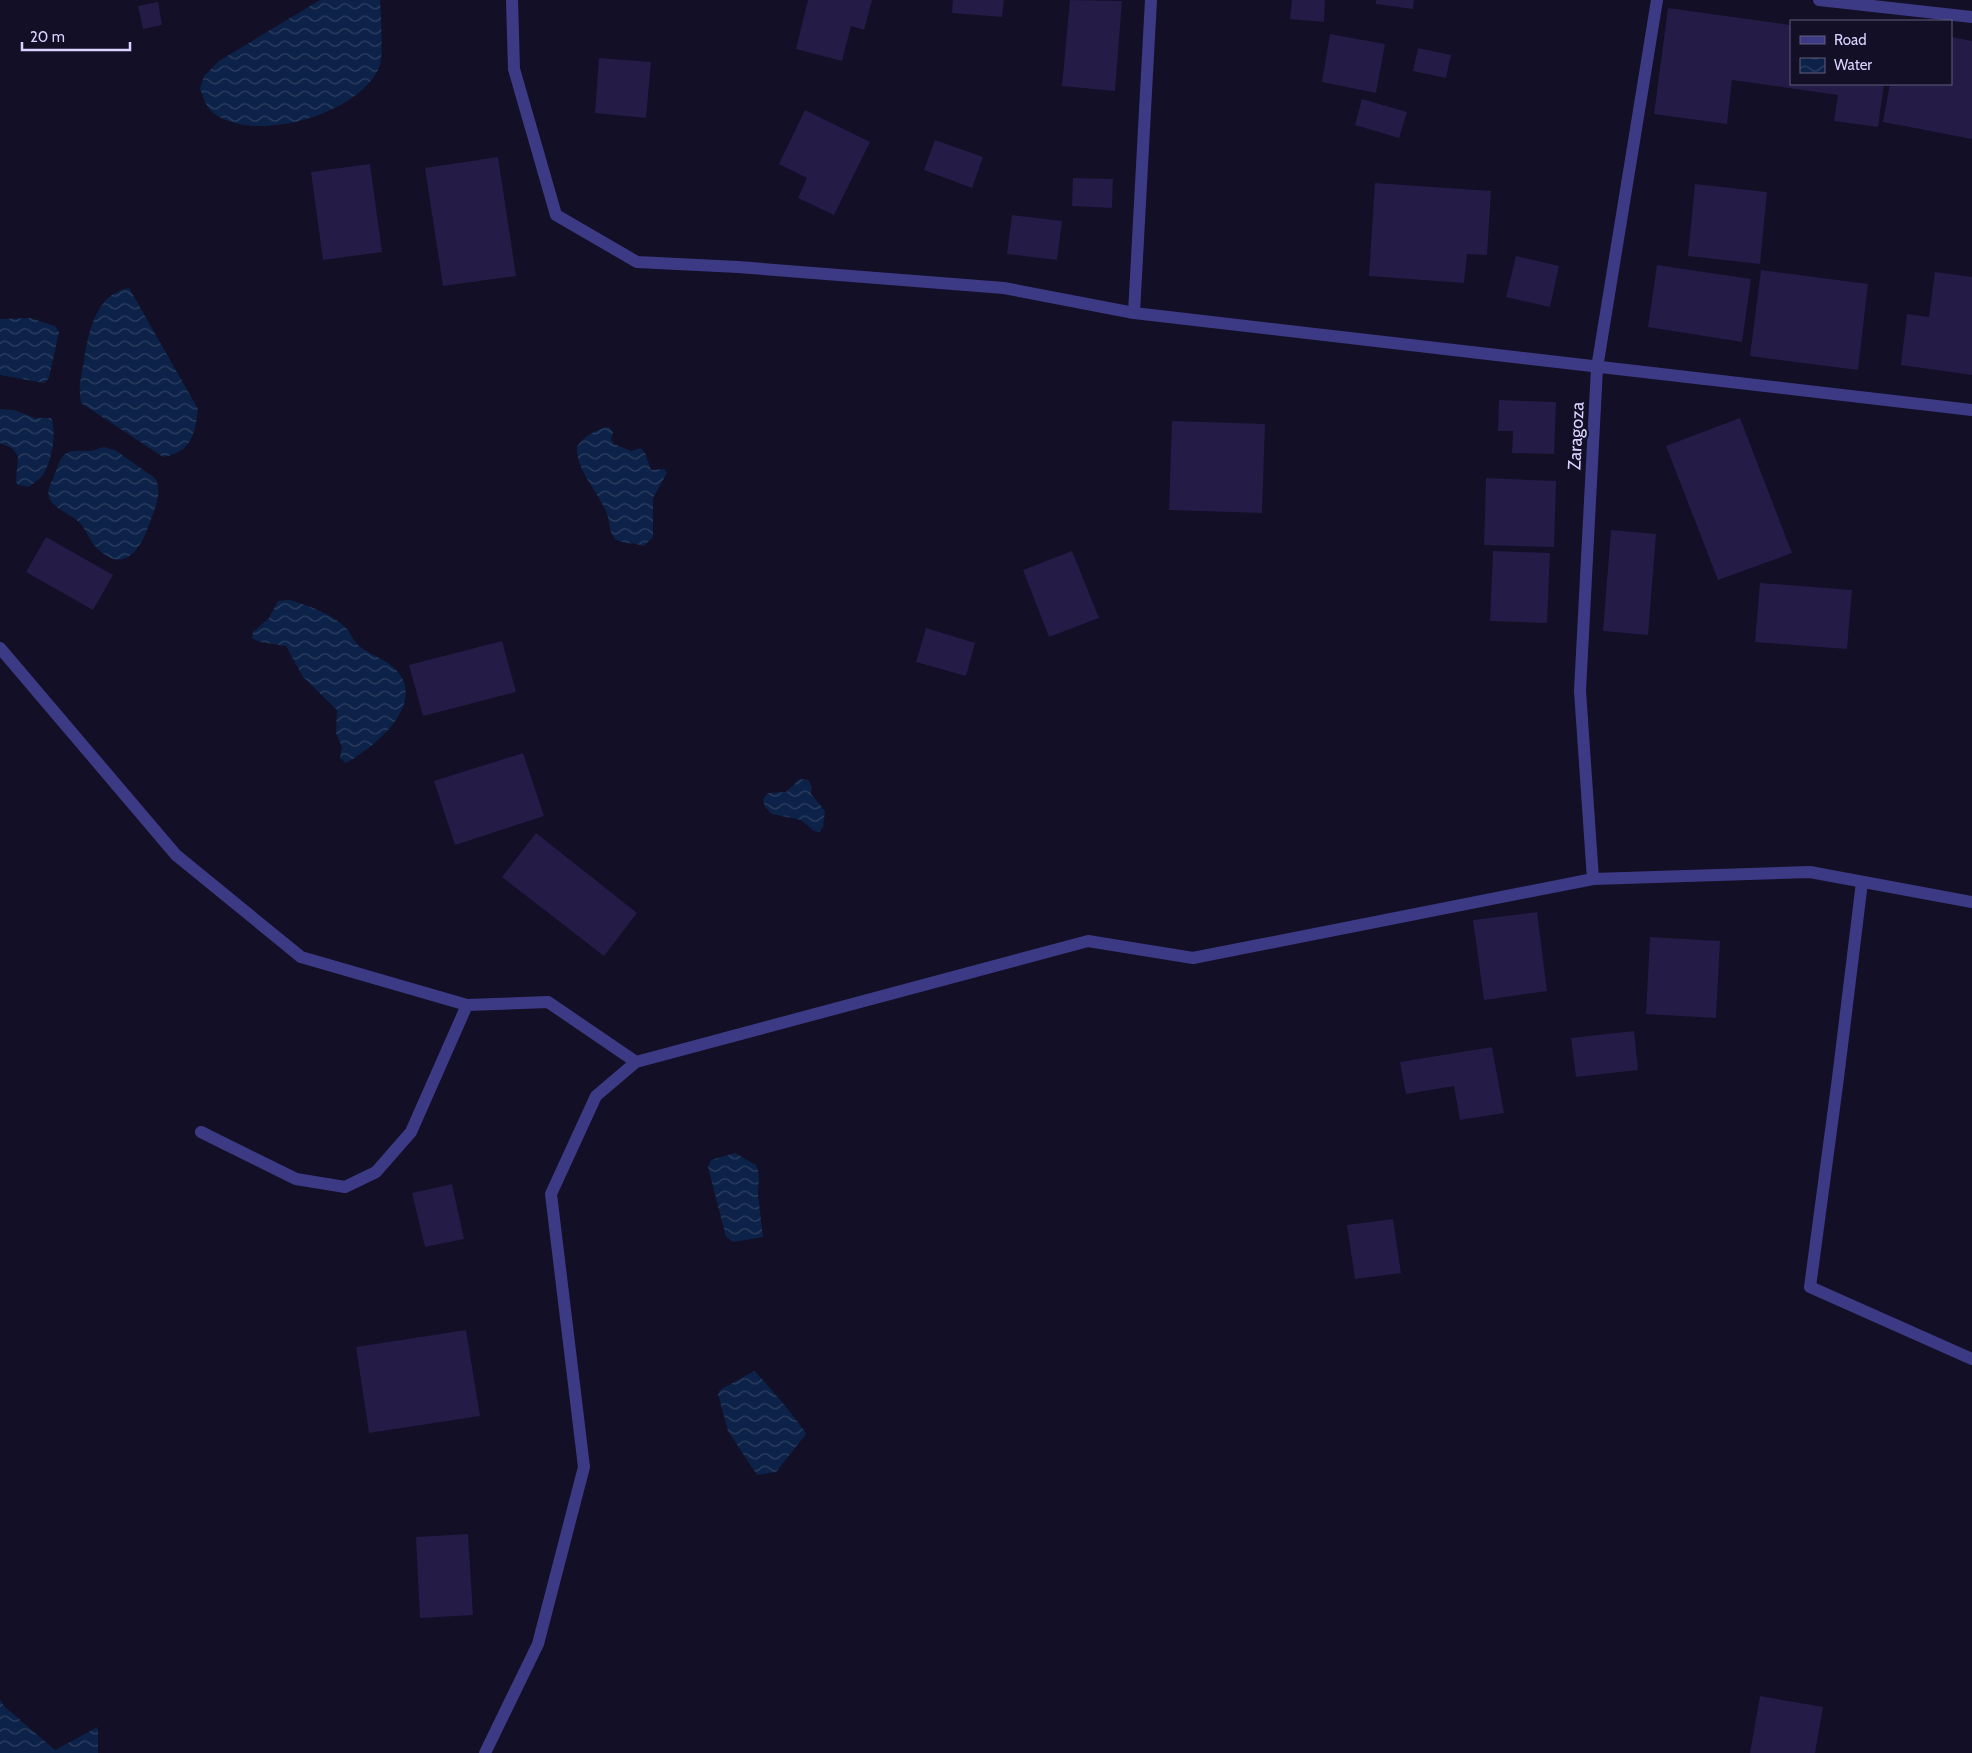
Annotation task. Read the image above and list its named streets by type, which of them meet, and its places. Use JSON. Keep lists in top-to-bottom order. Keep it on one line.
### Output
{"streets":{"street":["Zaragoza"]},"legend":["Road","Water"],"scale_bar":"20 m"}
